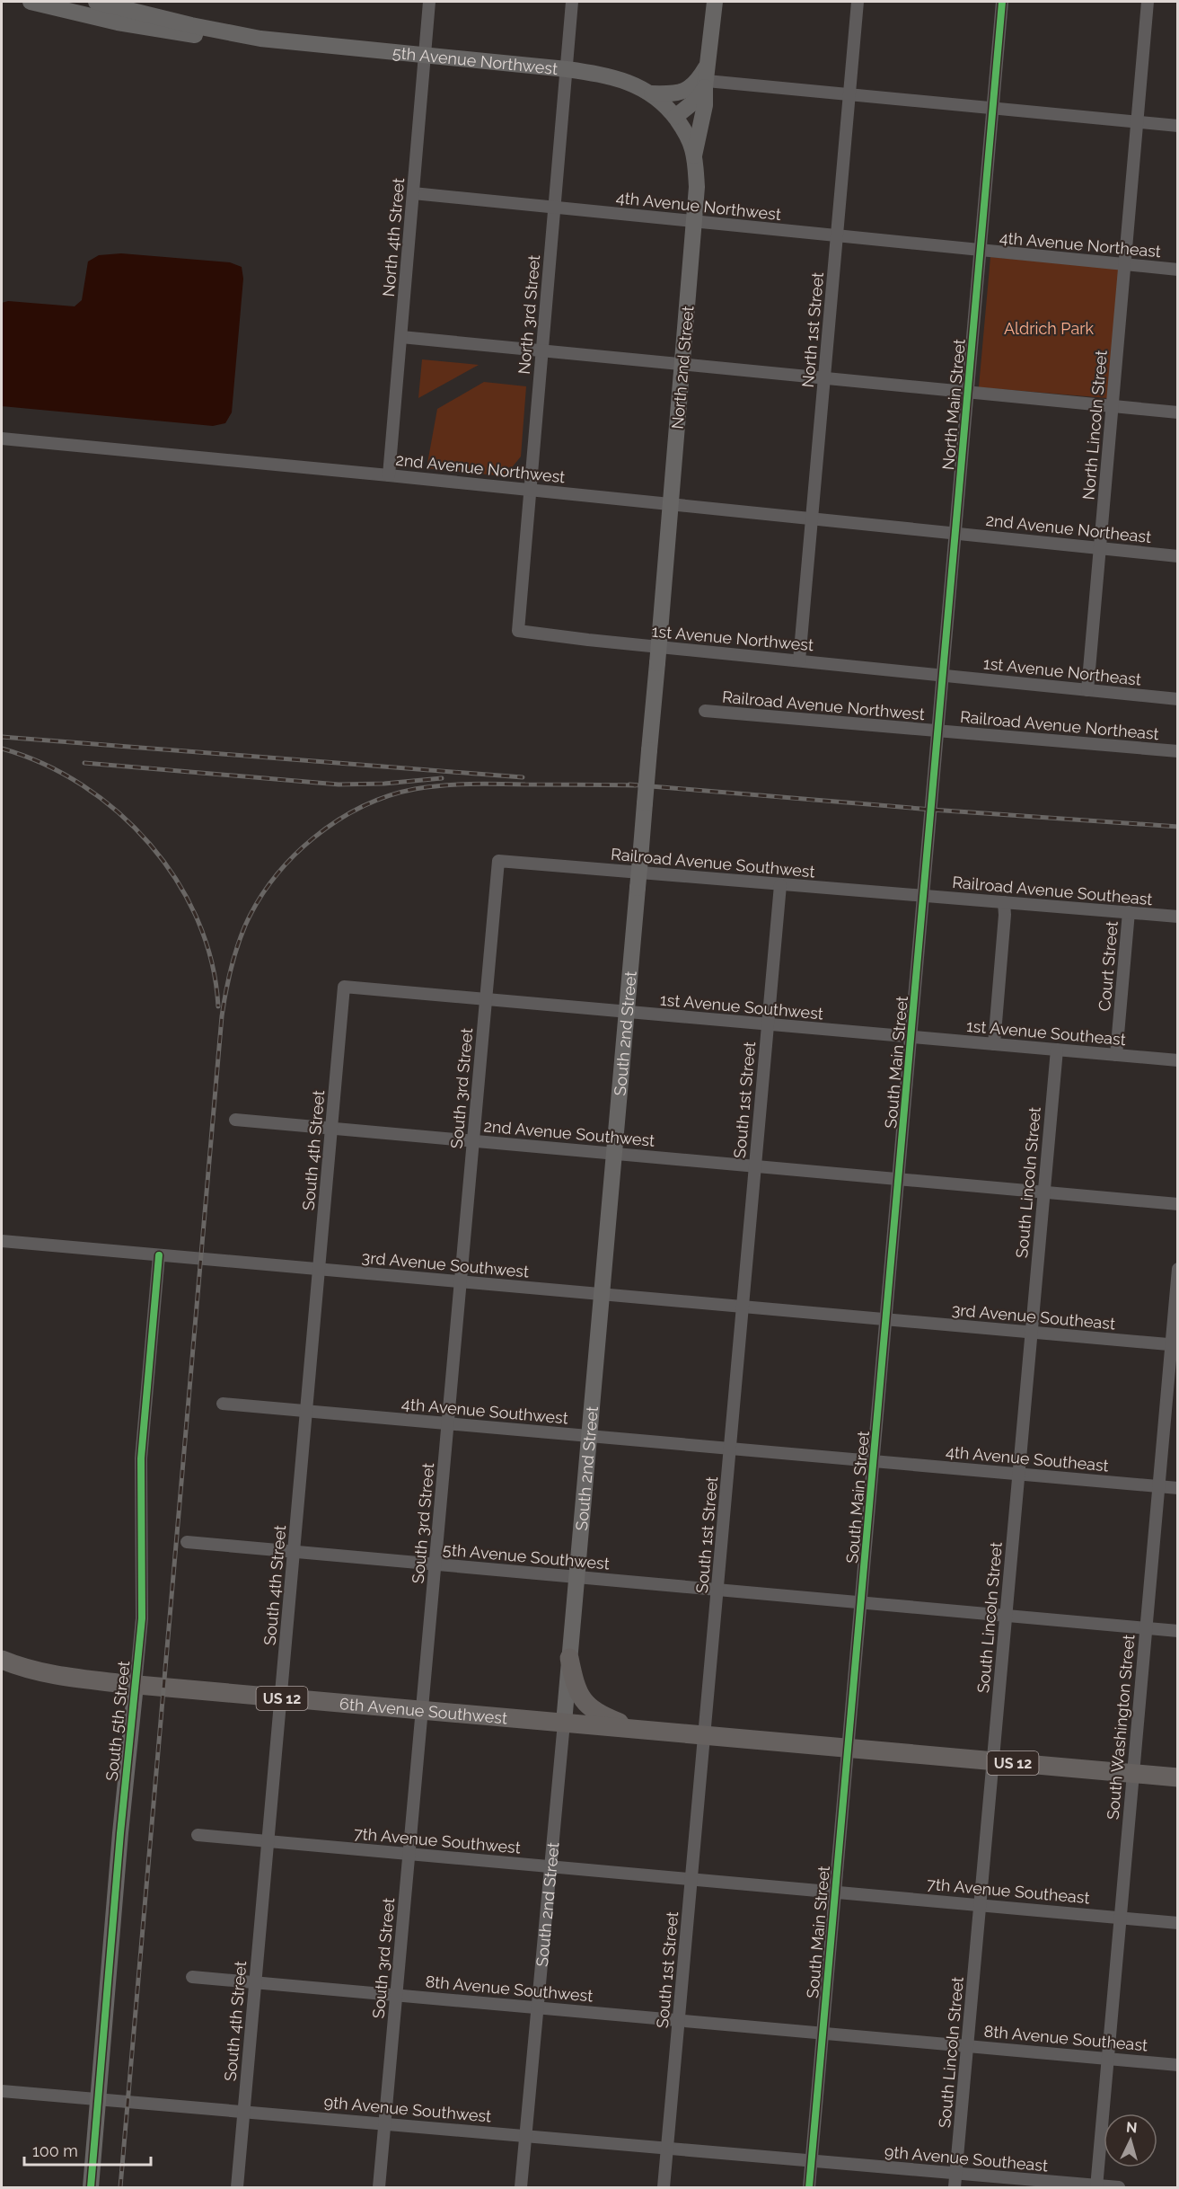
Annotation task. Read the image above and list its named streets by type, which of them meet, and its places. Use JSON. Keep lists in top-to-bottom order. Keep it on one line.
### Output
{"streets":{"highway":["US 12","6th Avenue Southwest"],"main road":["5th Avenue Northwest","North 2nd Street","South 2nd Street","South 5th Street"],"street":["4th Avenue Northwest","North 4th Street","4th Avenue Northeast","North 3rd Street","North 1st Street","North Main Street","North Lincoln Street","2nd Avenue Northwest","2nd Avenue Northeast","1st Avenue Northwest","1st Avenue Northeast","Railroad Avenue Northwest","Railroad Avenue Northeast","Railroad Avenue Southwest","Railroad Avenue Southeast","Court Street","1st Avenue Southwest","1st Avenue Southeast","South Main Street","South 3rd Street","South 1st Street","2nd Avenue Southwest","South 4th Street","South Lincoln Street","3rd Avenue Southwest","3rd Avenue Southeast","4th Avenue Southwest","4th Avenue Southeast","5th Avenue Southwest","South Washington Street","7th Avenue Southwest","7th Avenue Southeast","8th Avenue Southwest","8th Avenue Southeast","9th Avenue Southwest","9th Avenue Southeast"]},"crossings":[["5th Avenue Northwest","North 4th Street"],["5th Avenue Northwest","North 3rd Street"],["5th Avenue Northwest","North 2nd Street"],["4th Avenue Northwest","North 4th Street"],["4th Avenue Northwest","4th Avenue Northeast"],["4th Avenue Northwest","North 3rd Street"],["4th Avenue Northwest","North 1st Street"],["4th Avenue Northwest","North 2nd Street"],["4th Avenue Northwest","North Main Street"],["North 4th Street","2nd Avenue Northwest"],["4th Avenue Northeast","North Main Street"],["4th Avenue Northeast","North Lincoln Street"],["North 3rd Street","2nd Avenue Northwest"],["North 3rd Street","1st Avenue Northwest"],["North 1st Street","2nd Avenue Northwest"],["North 1st Street","1st Avenue Northwest"],["North 2nd Street","2nd Avenue Northwest"],["North 2nd Street","South 2nd Street"],["North Main Street","2nd Avenue Northwest"],["North Main Street","2nd Avenue Northeast"],["North Main Street","1st Avenue Northwest"],["North Main Street","1st Avenue Northeast"],["North Main Street","Railroad Avenue Northwest"],["North Main Street","Railroad Avenue Northeast"],["North Main Street","South Main Street"],["North Lincoln Street","2nd Avenue Northeast"],["North Lincoln Street","1st Avenue Northeast"],["2nd Avenue Northwest","2nd Avenue Northeast"],["1st Avenue Northwest","1st Avenue Northeast"],["Railroad Avenue Northwest","Railroad Avenue Northeast"],["Railroad Avenue Southwest","Railroad Avenue Southeast"],["Railroad Avenue Southwest","South Main Street"],["Railroad Avenue Southwest","South 3rd Street"],["Railroad Avenue Southwest","South 1st Street"],["Railroad Avenue Southeast","Court Street"],["Railroad Avenue Southeast","South Main Street"],["Court Street","1st Avenue Southeast"],["1st Avenue Southwest","1st Avenue Southeast"],["1st Avenue Southwest","South 2nd Street"],["1st Avenue Southwest","South Main Street"],["1st Avenue Southwest","South 3rd Street"],["1st Avenue Southwest","South 1st Street"],["1st Avenue Southwest","South 4th Street"],["1st Avenue Southeast","South Main Street"],["1st Avenue Southeast","South Lincoln Street"],["South 2nd Street","2nd Avenue Southwest"],["South 2nd Street","3rd Avenue Southwest"],["South 2nd Street","4th Avenue Southwest"],["South 2nd Street","5th Avenue Southwest"],["South 2nd Street","6th Avenue Southwest"],["South 2nd Street","7th Avenue Southwest"],["South 2nd Street","8th Avenue Southwest"],["South 2nd Street","9th Avenue Southwest"],["South Main Street","2nd Avenue Southwest"],["South Main Street","3rd Avenue Southwest"],["South Main Street","3rd Avenue Southeast"],["South Main Street","4th Avenue Southwest"],["South Main Street","4th Avenue Southeast"],["South Main Street","5th Avenue Southwest"],["South Main Street","US 12"],["South Main Street","6th Avenue Southwest"],["South Main Street","7th Avenue Southwest"],["South Main Street","7th Avenue Southeast"],["South Main Street","8th Avenue Southwest"],["South Main Street","8th Avenue Southeast"],["South Main Street","9th Avenue Southwest"],["South Main Street","9th Avenue Southeast"],["South 3rd Street","2nd Avenue Southwest"],["South 3rd Street","3rd Avenue Southwest"],["South 3rd Street","4th Avenue Southwest"],["South 3rd Street","5th Avenue Southwest"],["South 3rd Street","6th Avenue Southwest"],["South 3rd Street","7th Avenue Southwest"],["South 3rd Street","8th Avenue Southwest"],["South 3rd Street","9th Avenue Southwest"],["South 1st Street","2nd Avenue Southwest"],["South 1st Street","3rd Avenue Southwest"],["South 1st Street","4th Avenue Southwest"],["South 1st Street","5th Avenue Southwest"],["South 1st Street","6th Avenue Southwest"],["South 1st Street","7th Avenue Southwest"],["South 1st Street","8th Avenue Southwest"],["South 1st Street","9th Avenue Southwest"],["2nd Avenue Southwest","South 4th Street"],["2nd Avenue Southwest","South Lincoln Street"],["South 4th Street","3rd Avenue Southwest"],["South 4th Street","4th Avenue Southwest"],["South 4th Street","5th Avenue Southwest"],["South 4th Street","6th Avenue Southwest"],["South 4th Street","7th Avenue Southwest"],["South 4th Street","8th Avenue Southwest"],["South 4th Street","9th Avenue Southwest"],["South Lincoln Street","3rd Avenue Southeast"],["South Lincoln Street","4th Avenue Southeast"],["South Lincoln Street","5th Avenue Southwest"],["South Lincoln Street","US 12"],["South Lincoln Street","7th Avenue Southeast"],["South Lincoln Street","8th Avenue Southeast"],["South Lincoln Street","9th Avenue Southeast"],["3rd Avenue Southwest","3rd Avenue Southeast"],["3rd Avenue Southwest","South 5th Street"],["3rd Avenue Southeast","South Washington Street"],["4th Avenue Southwest","4th Avenue Southeast"],["4th Avenue Southeast","South Washington Street"],["5th Avenue Southwest","South Washington Street"],["US 12","6th Avenue Southwest"],["US 12","South Washington Street"],["6th Avenue Southwest","South 5th Street"],["South 5th Street","9th Avenue Southwest"],["South Washington Street","7th Avenue Southeast"],["South Washington Street","8th Avenue Southeast"],["South Washington Street","9th Avenue Southeast"],["7th Avenue Southwest","7th Avenue Southeast"],["8th Avenue Southwest","8th Avenue Southeast"],["9th Avenue Southwest","9th Avenue Southeast"]],"parks":["Aldrich Park"],"scale_bar":"100 m","north":"top"}
